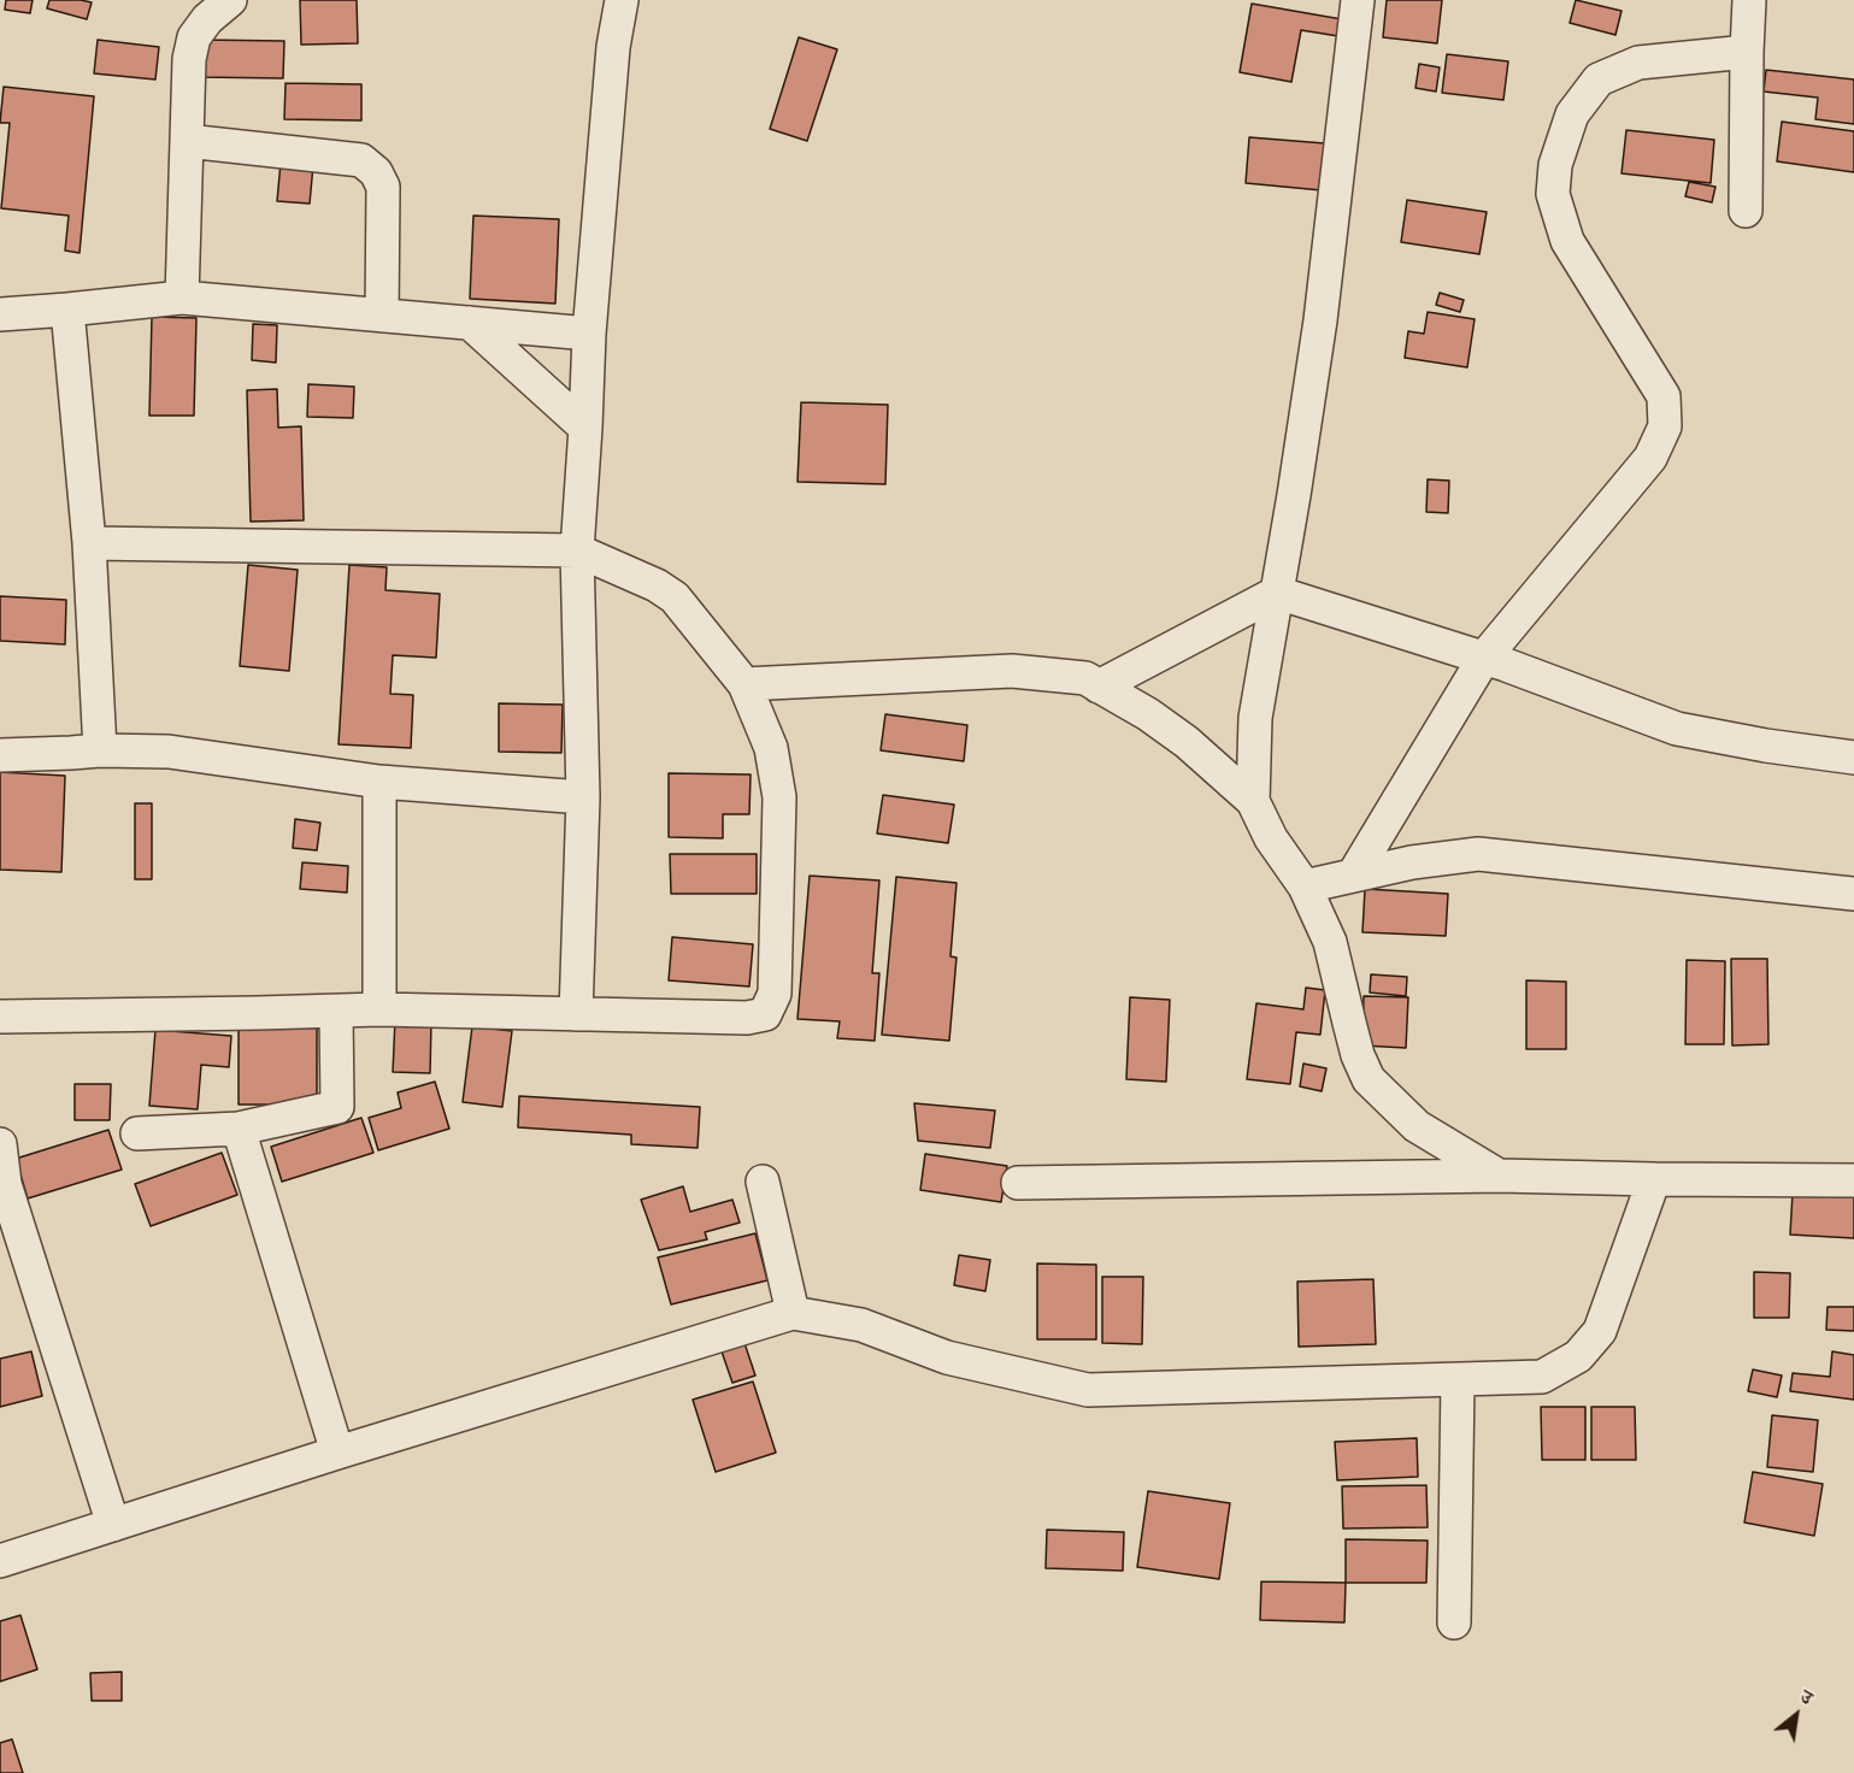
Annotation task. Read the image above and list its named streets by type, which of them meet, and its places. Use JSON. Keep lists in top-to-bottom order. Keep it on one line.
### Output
{"north":"top right"}
